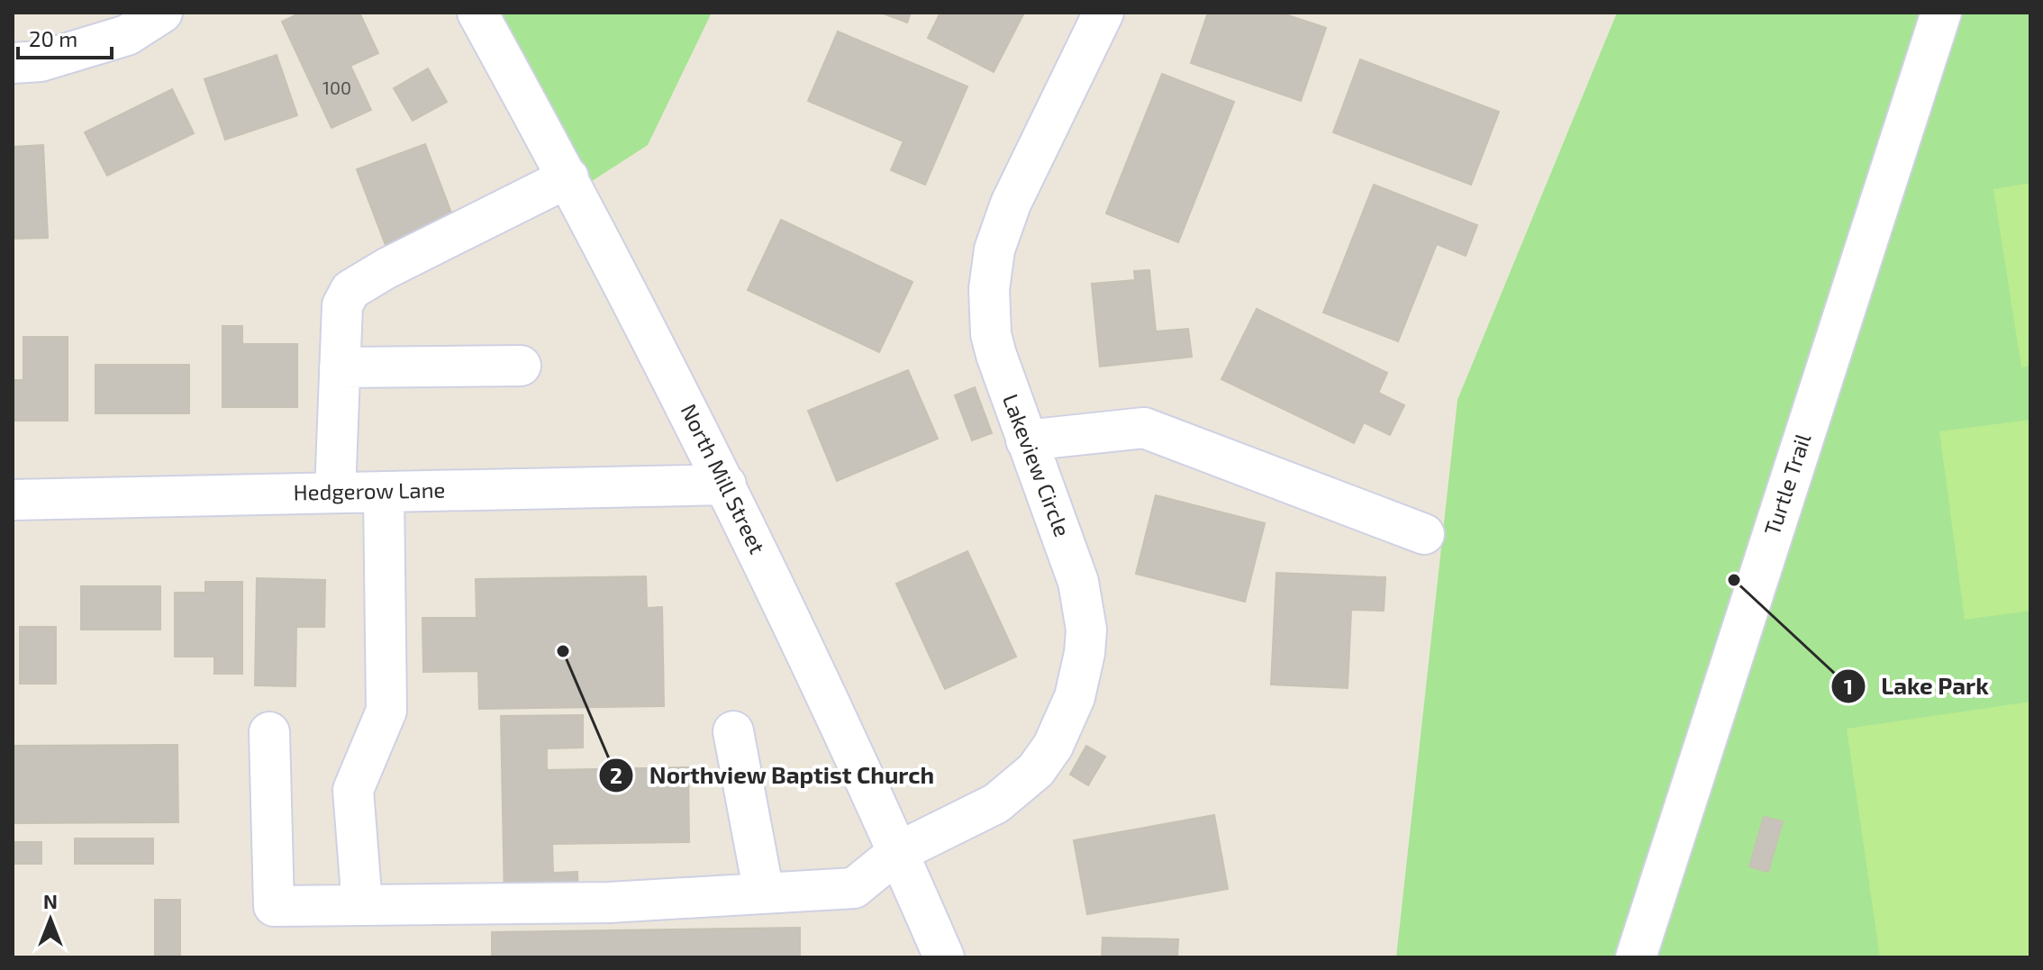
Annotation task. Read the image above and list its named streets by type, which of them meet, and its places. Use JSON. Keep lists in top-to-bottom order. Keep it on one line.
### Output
{"streets":{"street":["Lakeview Circle","North Mill Street","Turtle Trail","Hedgerow Lane"]},"crossings":[["Lakeview Circle","North Mill Street"],["North Mill Street","Hedgerow Lane"]],"places":["Lake Park","Northview Baptist Church"],"house_numbers":["100"],"scale_bar":"20 m","north":"top"}
